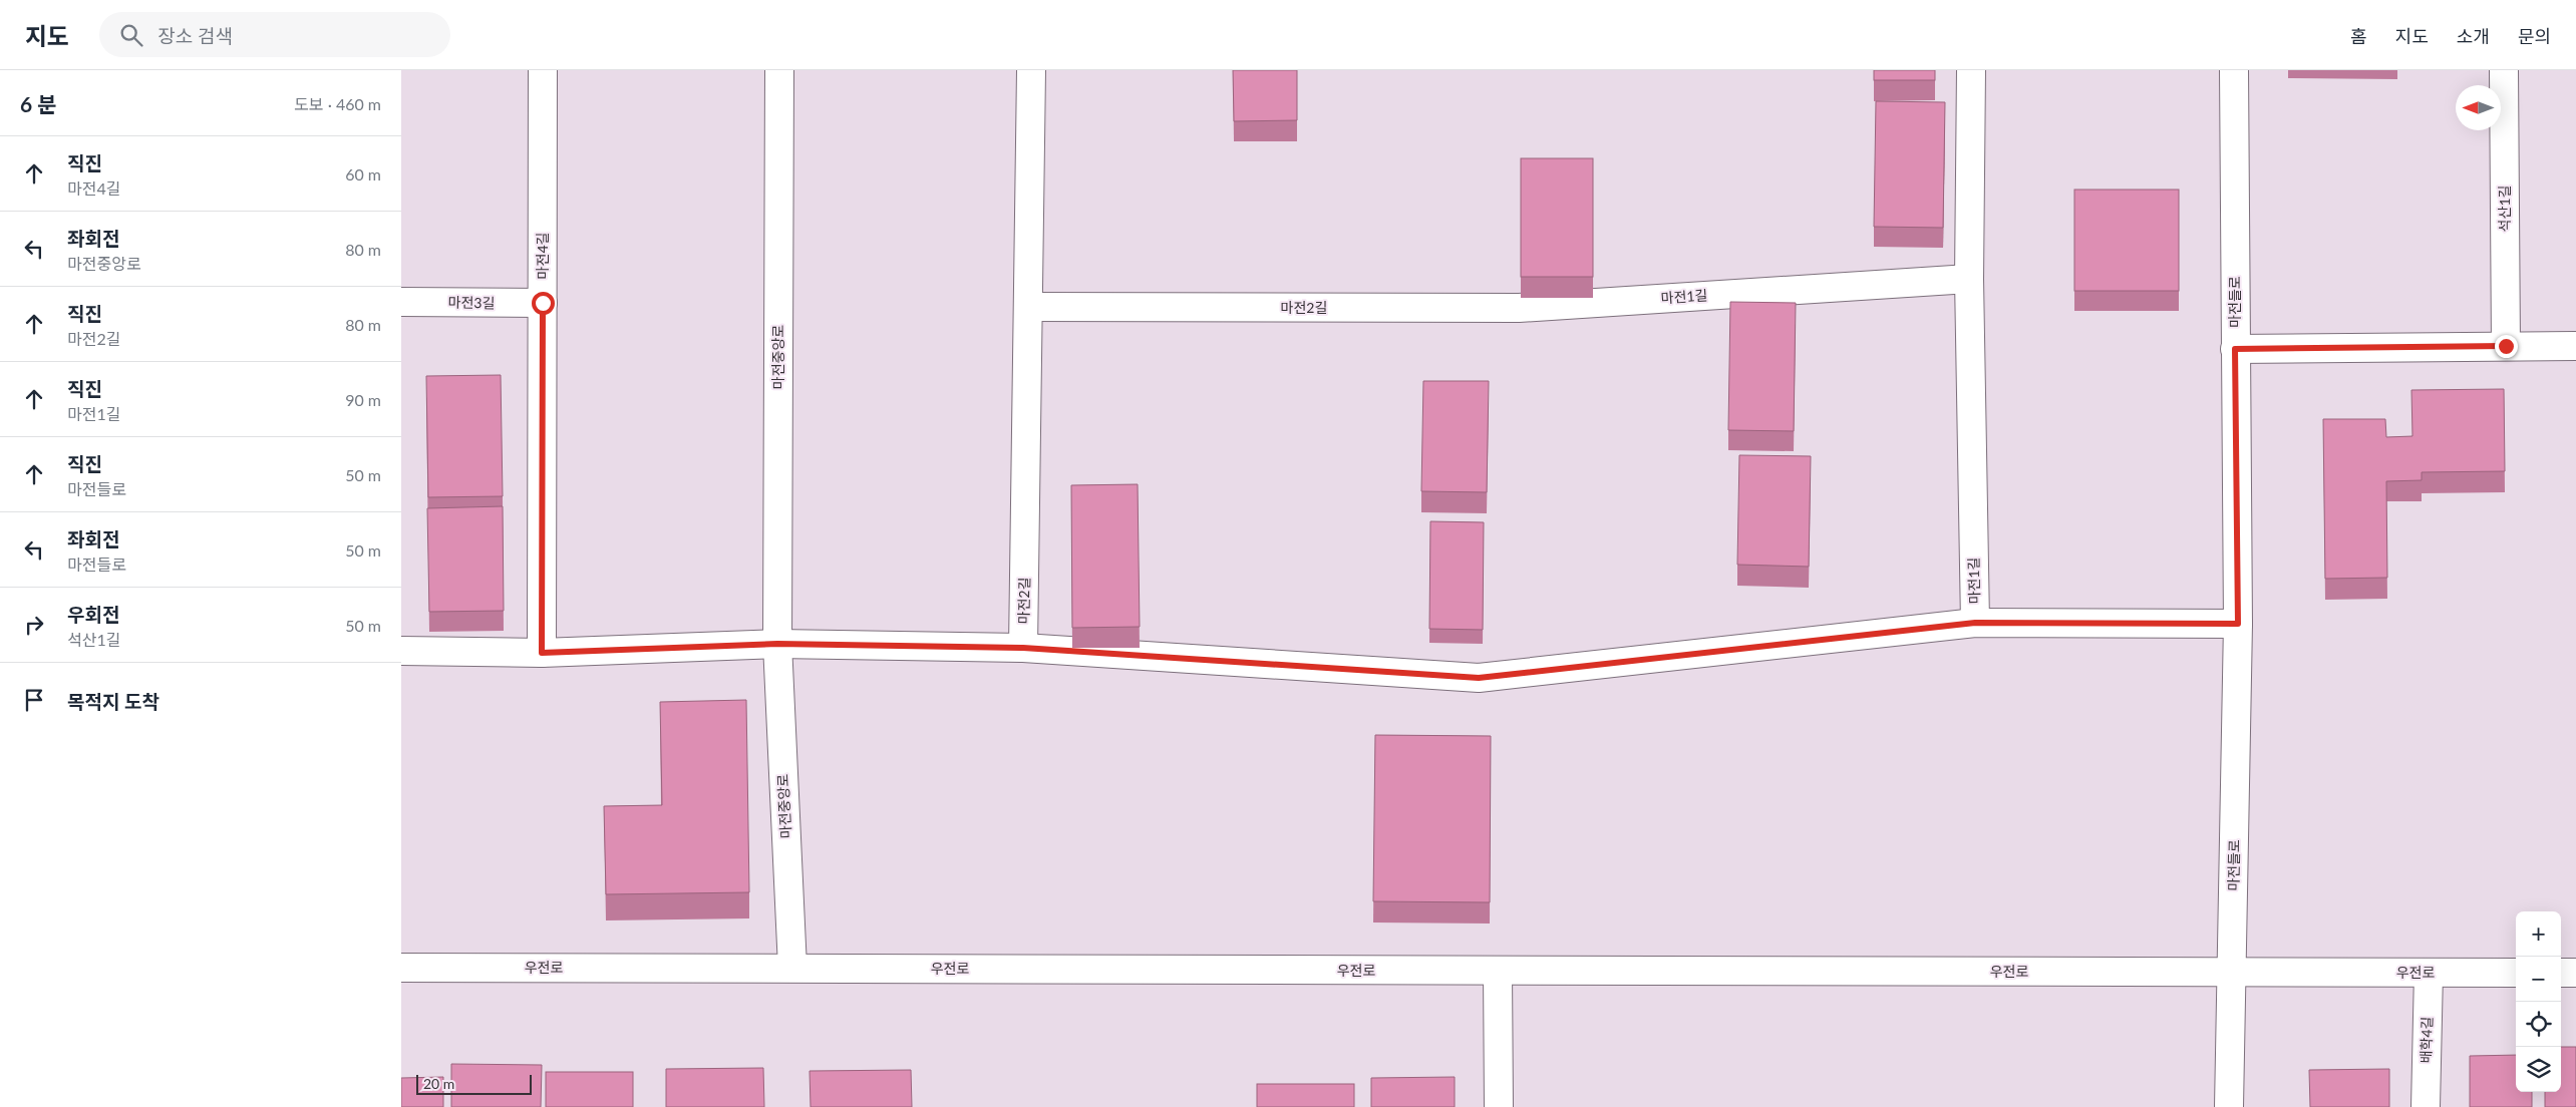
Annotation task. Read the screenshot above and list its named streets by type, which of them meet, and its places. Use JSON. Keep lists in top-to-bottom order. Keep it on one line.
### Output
{"streets":{"street":["석산1길","마전4길","마전1길","마전들로","마전3길","마전2길","마전중앙로","우전로","배학4길"]},"crossings":[["마전4길","마전3길"],["마전1길","마전2길"],["마전들로","우전로"],["마전중앙로","우전로"],["우전로","배학4길"]],"scale_bar":"20 m","north":"left","page":{"header":"지도","search":"장소 검색","nav":["홈","지도","소개","문의"],"heading":["6 분","도보 · 460 m"],"list":[["직진","마전4길","60 m"],["좌회전","마전중앙로","80 m"],["직진","마전2길","80 m"],["직진","마전1길","90 m"],["직진","마전들로","50 m"],["좌회전","마전들로","50 m"],["우회전","석산1길","50 m"],"목적지 도착"],"map_buttons":["+","−"],"scale":"20 m"}}
